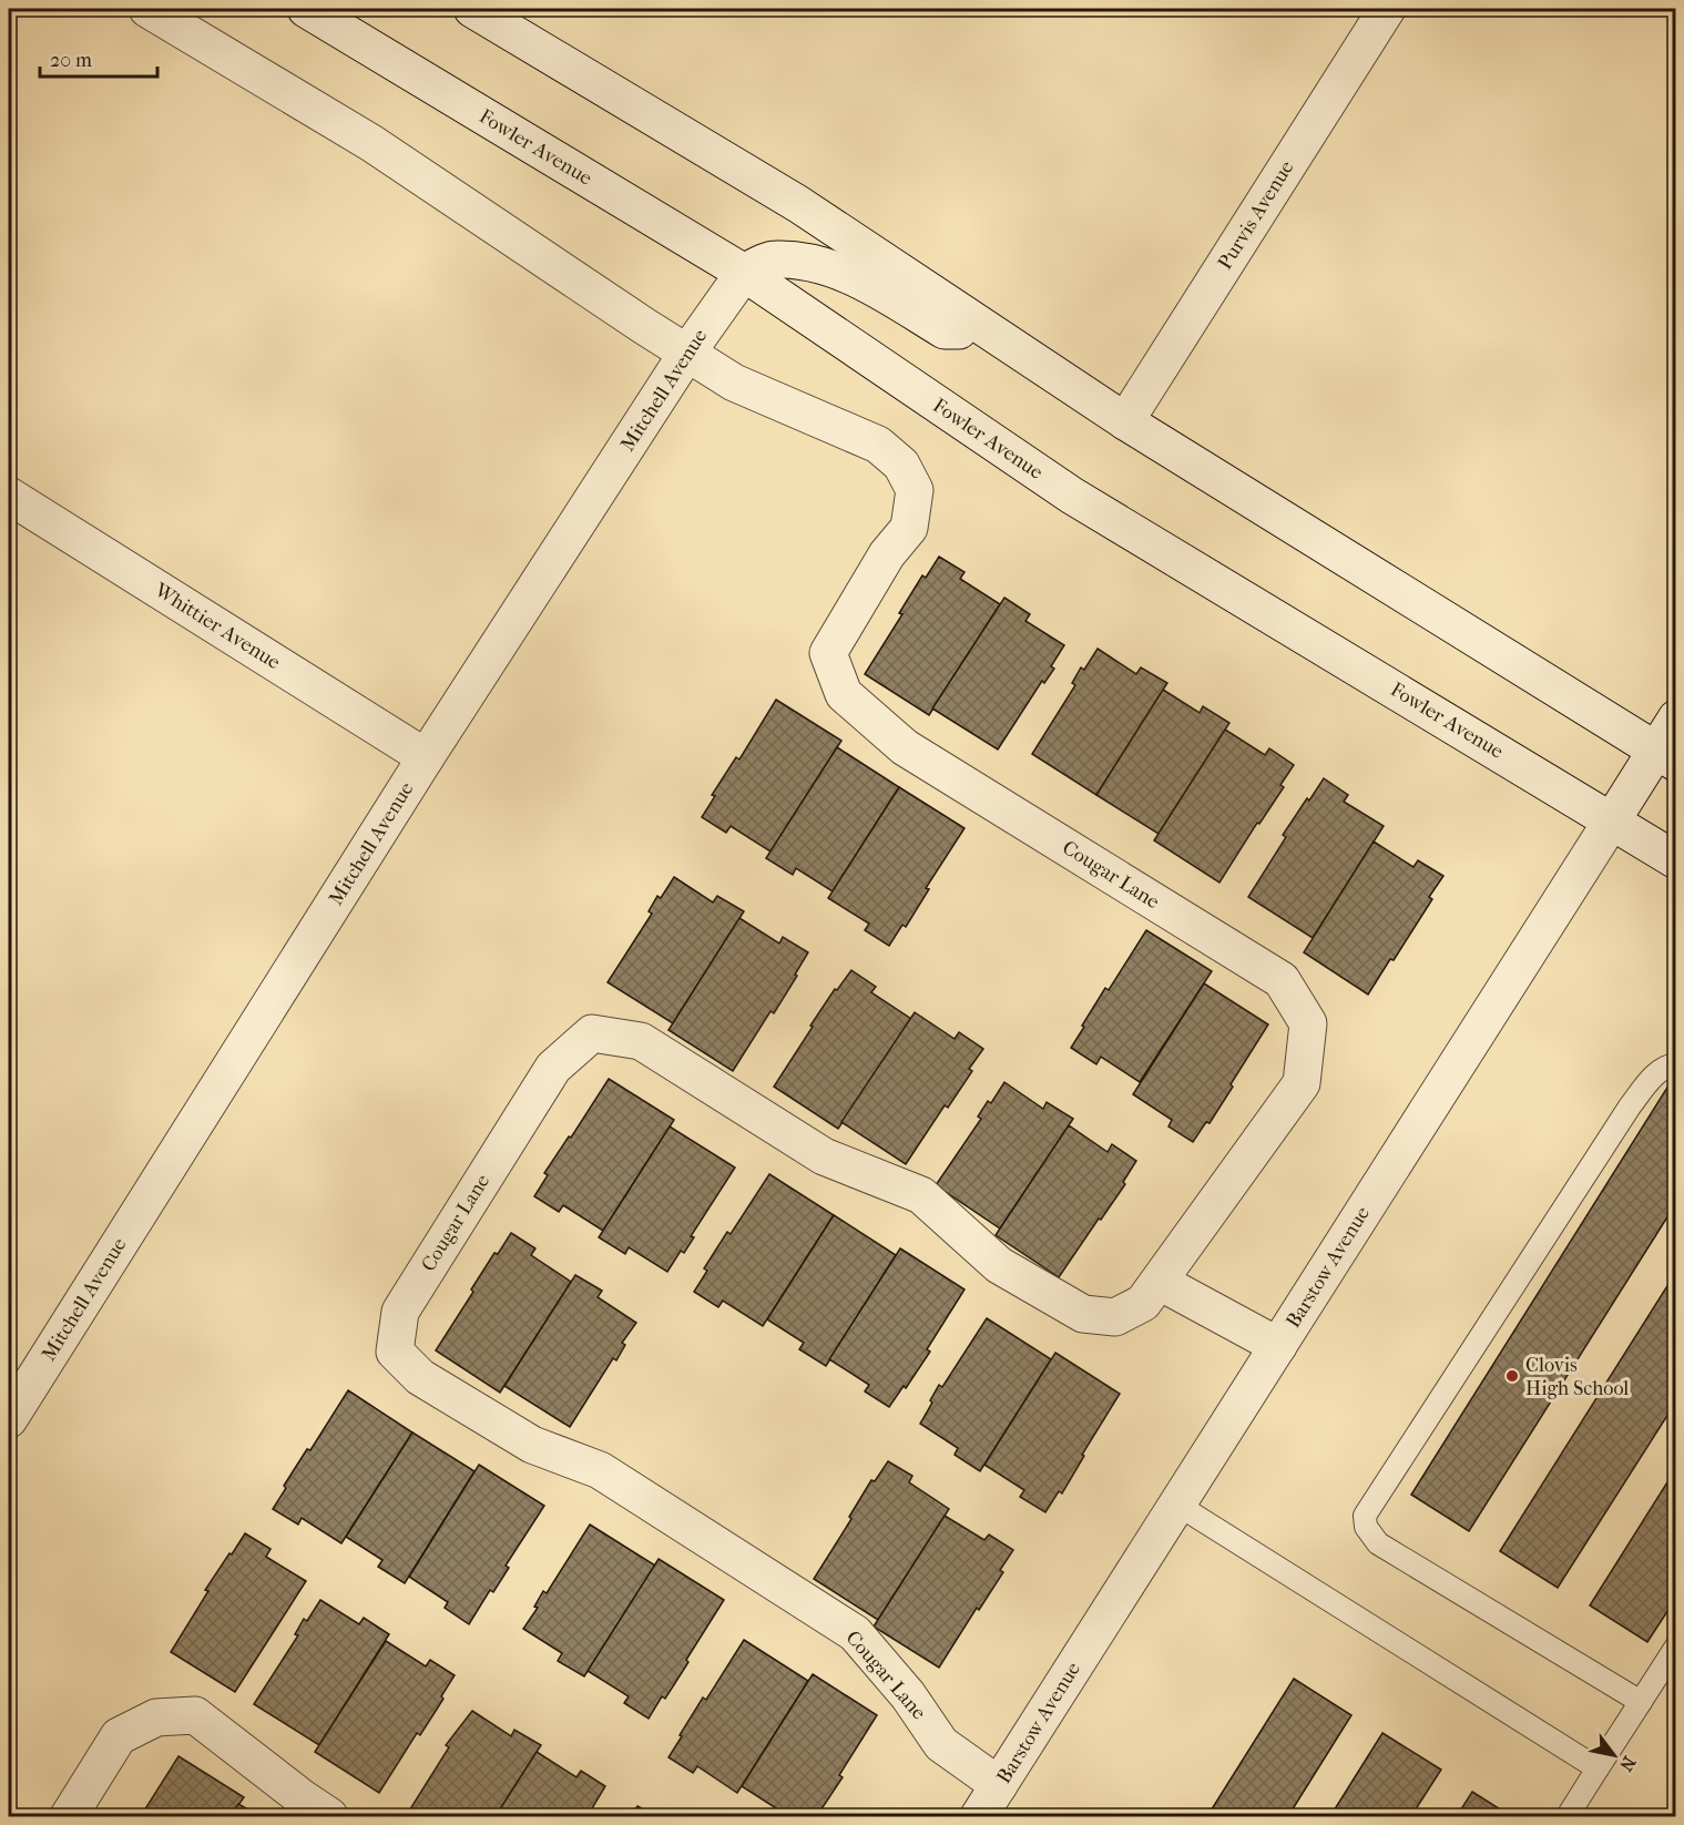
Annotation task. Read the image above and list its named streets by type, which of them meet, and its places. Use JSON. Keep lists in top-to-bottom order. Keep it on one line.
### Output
{"streets":{"street":["Fowler Avenue","Purvis Avenue","Mitchell Avenue","Whittier Avenue","Cougar Lane","Barstow Avenue"]},"crossings":[["Fowler Avenue","Mitchell Avenue"],["Fowler Avenue","Barstow Avenue"],["Mitchell Avenue","Whittier Avenue"],["Mitchell Avenue","Cougar Lane"],["Cougar Lane","Barstow Avenue"]],"places":["Clovis High School"],"scale_bar":"20 m","north":"bottom right"}
